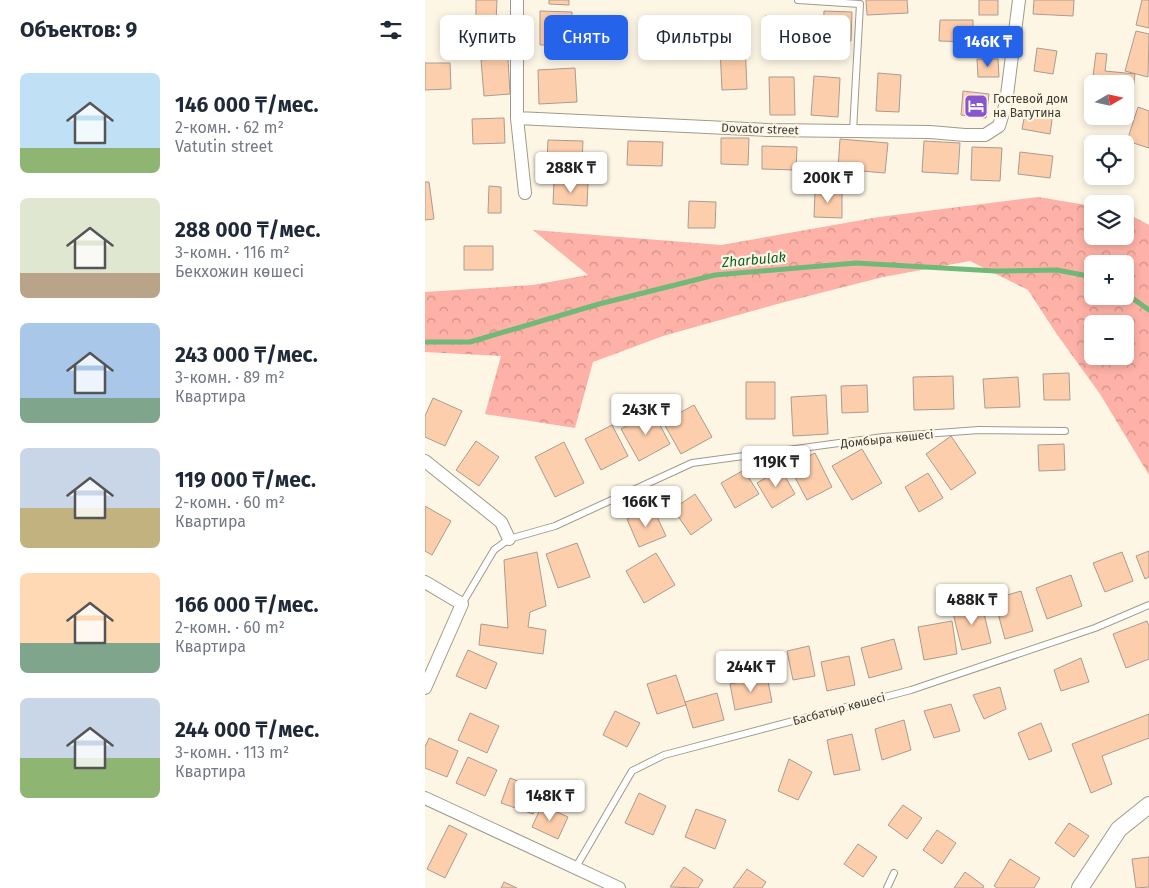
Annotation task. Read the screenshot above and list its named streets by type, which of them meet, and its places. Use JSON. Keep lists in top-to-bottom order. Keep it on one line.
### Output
{"streets":{"street":["Dovator street","Домбыра көшесі"],"lane":["Басбатыр көшесі"]},"water":["Zharbulak"],"places":{"hotel":["Гостевой дом на Ватутина"]},"north":"right","page":{"heading":"Объектов: 9","chip":["Купить","Снять","Фильтры","Новое"],"price":["146K ₸","288K ₸","200K ₸","243K ₸","119K ₸","166K ₸","488K ₸","244K ₸","148K ₸"],"list":[{"name":"146 000 ₸/мес.","note":"2-комн. · 62 m² · Vatutin street"},{"name":"288 000 ₸/мес.","note":"3-комн. · 116 m² · Бекхожин көшесі"},{"name":"243 000 ₸/мес.","note":"3-комн. · 89 m² · Квартира"},{"name":"119 000 ₸/мес.","note":"2-комн. · 60 m² · Квартира"},{"name":"166 000 ₸/мес.","note":"2-комн. · 60 m² · Квартира"},{"name":"244 000 ₸/мес.","note":"3-комн. · 113 m² · Квартира"}],"map_buttons":["+","−"]}}
